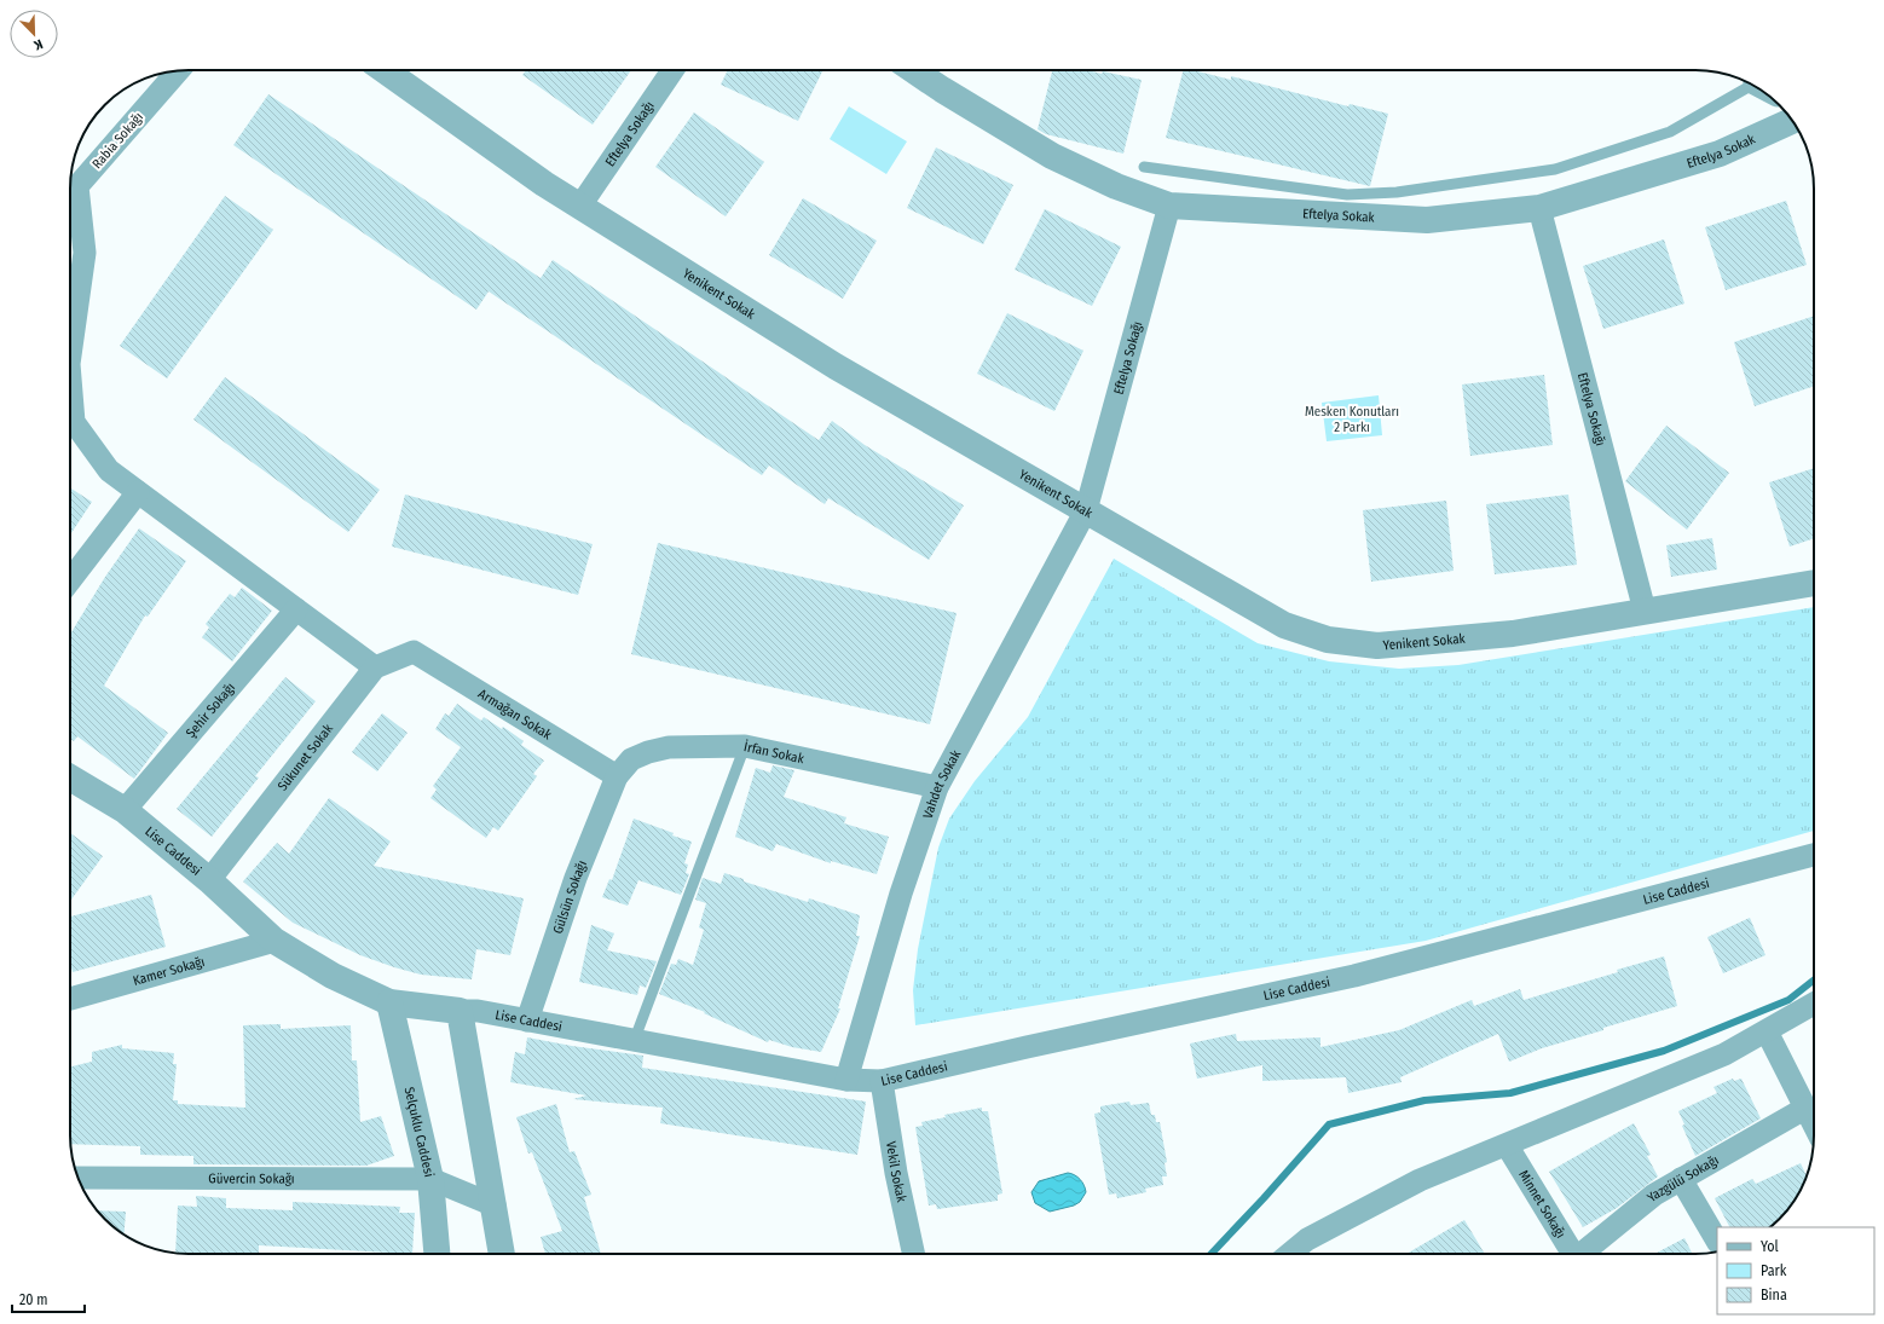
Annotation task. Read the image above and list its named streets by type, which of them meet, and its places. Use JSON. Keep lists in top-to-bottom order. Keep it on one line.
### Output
{"streets":{"street":["Eftelya Sokağı","Rabia Sokağı","Eftelya Sokak","Yenikent Sokak","Şehir Sokağı","Armağan Sokak","İrfan Sokak","Sükunet Sokak","Vahdet Sokak","Lise Caddesi","Gülsün Sokağı","Kamer Sokağı","Selçuklu Caddesi","Vekil Sokak","Güvercin Sokağı","Yazgülü Sokağı","Minnet Sokağı"]},"crossings":[["Eftelya Sokağı","Eftelya Sokak"],["Eftelya Sokağı","Yenikent Sokak"],["Eftelya Sokağı","Vahdet Sokak"],["Rabia Sokağı","Şehir Sokağı"],["Rabia Sokağı","Sükunet Sokak"],["Yenikent Sokak","Vahdet Sokak"],["Şehir Sokağı","Lise Caddesi"],["Armağan Sokak","İrfan Sokak"],["Armağan Sokak","Sükunet Sokak"],["Armağan Sokak","Gülsün Sokağı"],["İrfan Sokak","Vahdet Sokak"],["İrfan Sokak","Gülsün Sokağı"],["Sükunet Sokak","Lise Caddesi"],["Vahdet Sokak","Lise Caddesi"],["Lise Caddesi","Gülsün Sokağı"],["Lise Caddesi","Kamer Sokağı"],["Lise Caddesi","Selçuklu Caddesi"],["Lise Caddesi","Vekil Sokak"],["Selçuklu Caddesi","Güvercin Sokağı"]],"parks":["Mesken Konutları 2 Parkı"],"legend":["Yol","Park","Bina"],"scale_bar":"20 m","north":"bottom right"}
